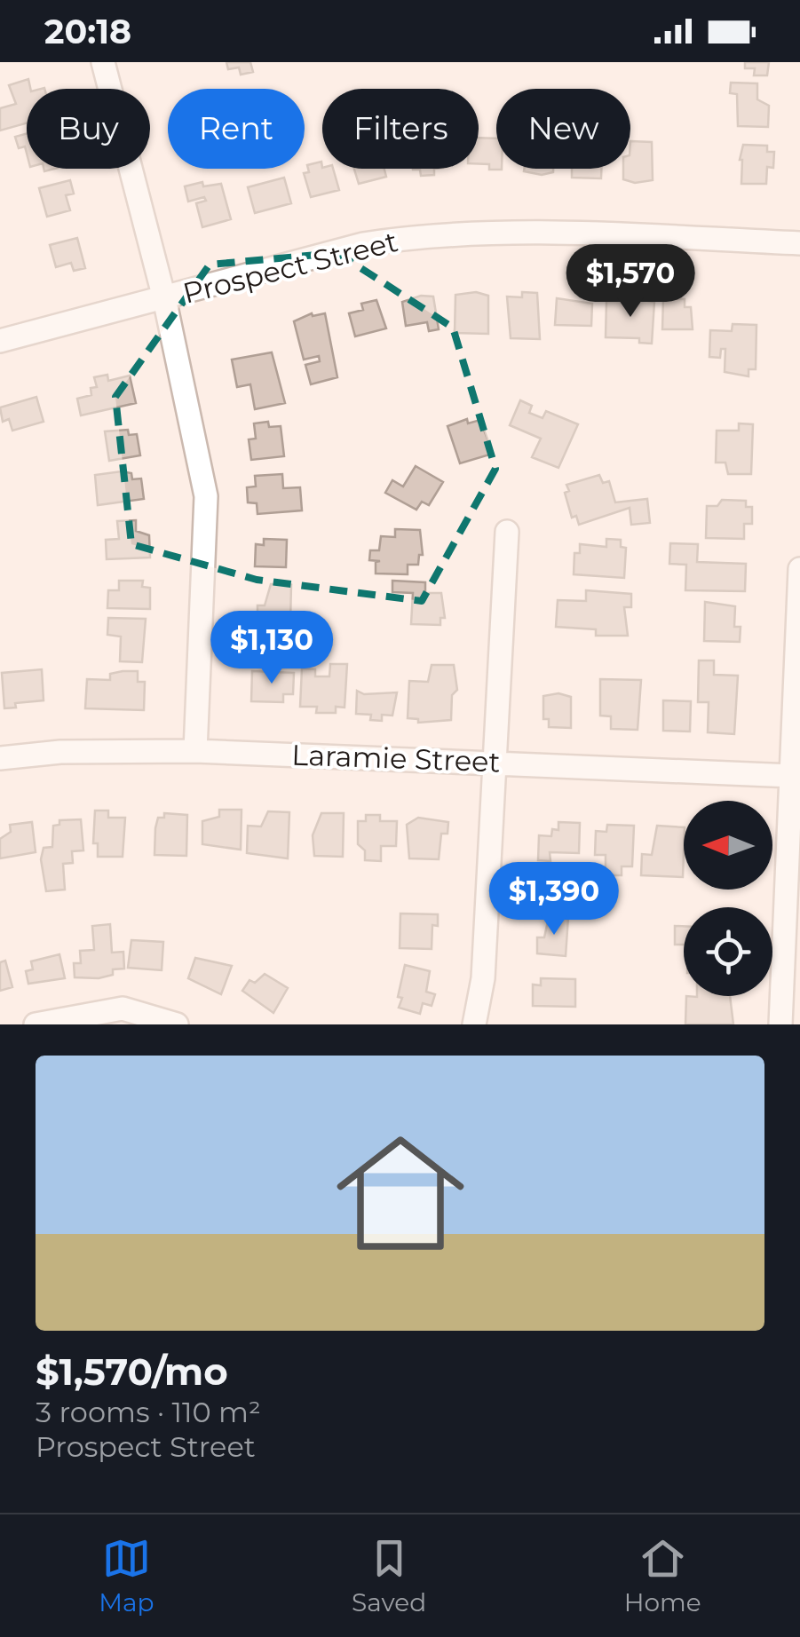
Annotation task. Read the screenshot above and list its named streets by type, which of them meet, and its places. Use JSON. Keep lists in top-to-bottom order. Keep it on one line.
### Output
{"streets":{"street":["Prospect Street","Laramie Street"]},"north":"left","page":{"status":"20:18","chip":["Buy","Rent","Filters","New"],"price":["$1,570","$1,130","$1,390"],"list":[{"name":"$1,570/mo","note":"3 rooms · 110 m² · Prospect Street"}],"tabs":["Map","Saved","Home"]}}
